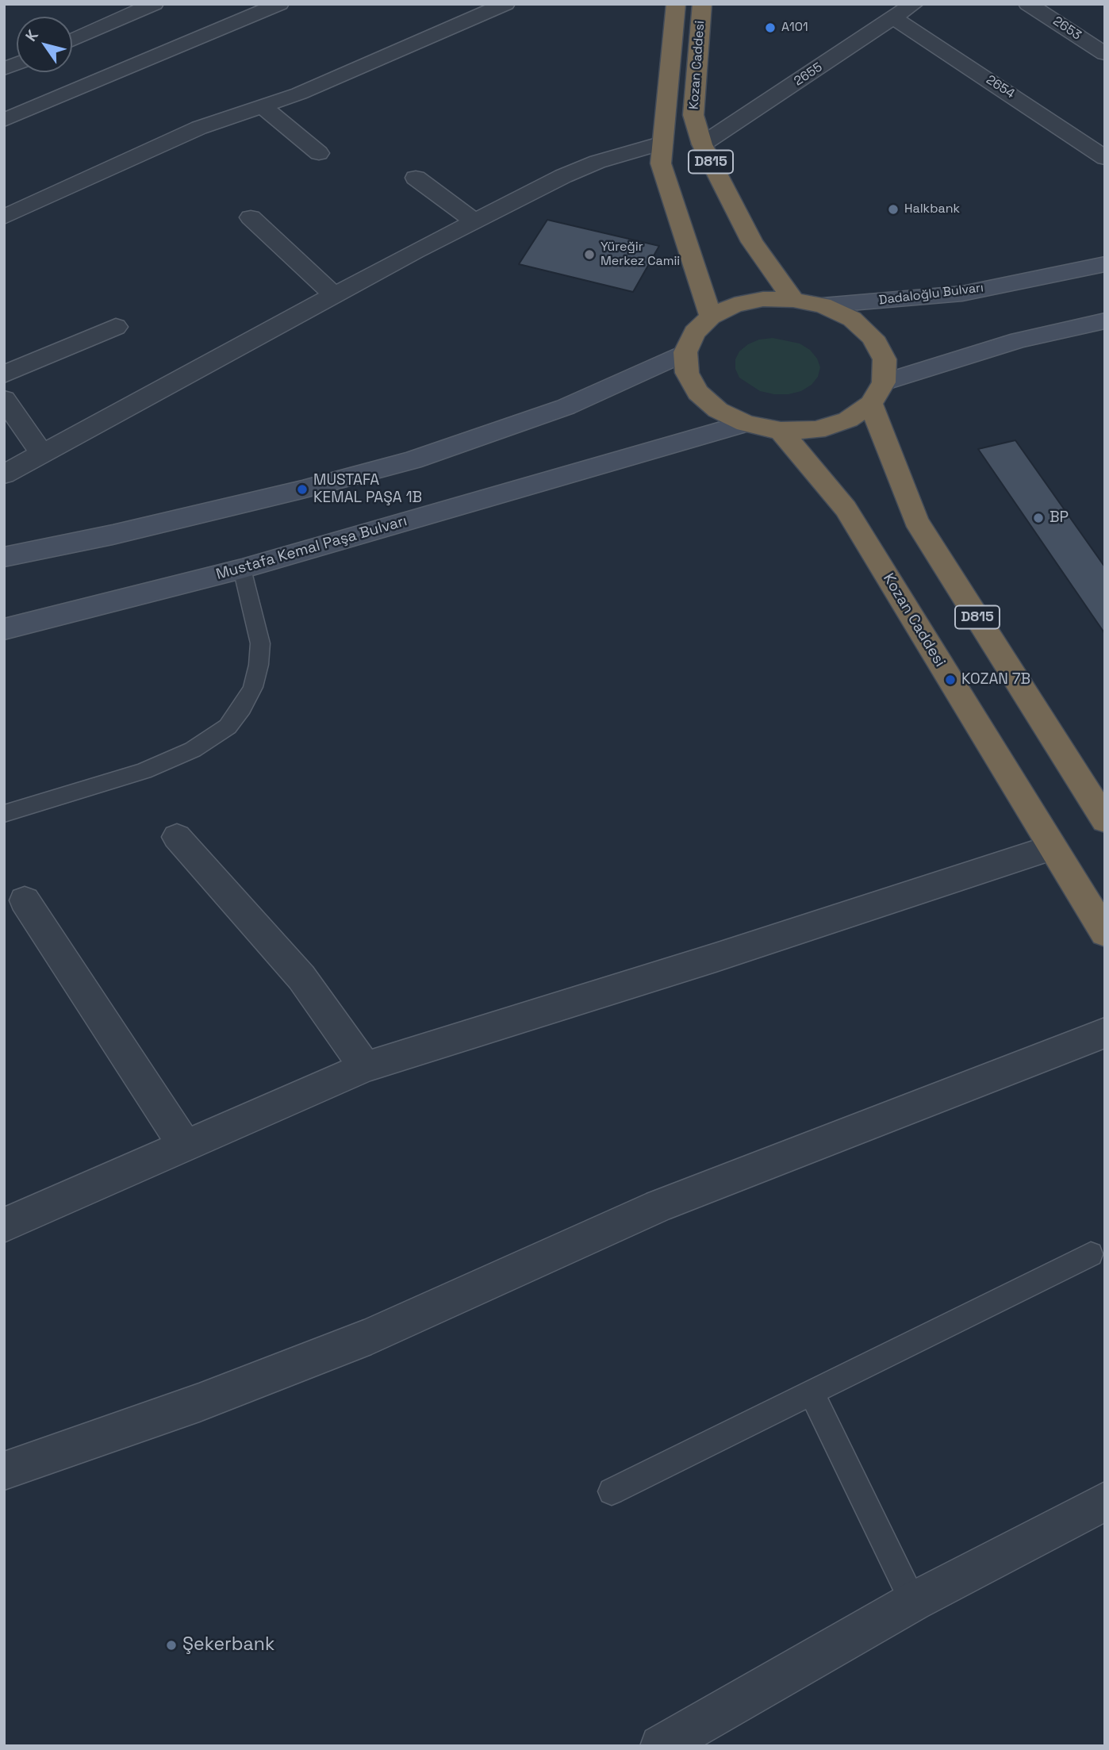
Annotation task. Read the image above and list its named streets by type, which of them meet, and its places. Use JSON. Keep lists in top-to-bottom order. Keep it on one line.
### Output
{"streets":{"highway":["Kozan Caddesi","D815"],"main road":["Dadaloğlu Bulvarı","Mustafa Kemal Paşa Bulvarı"],"street":["2653","2655","2654"]},"crossings":[["Kozan Caddesi","2655"],["Kozan Caddesi","D815"],["Kozan Caddesi","Dadaloğlu Bulvarı"],["Kozan Caddesi","Mustafa Kemal Paşa Bulvarı"],["2655","2654"],["D815","Dadaloğlu Bulvarı"],["D815","Mustafa Kemal Paşa Bulvarı"],["Dadaloğlu Bulvarı","Mustafa Kemal Paşa Bulvarı"]],"places":["A101","Halkbank","Yüreğir Merkez Camii","MUSTAFA KEMAL PAŞA 1B","BP","KOZAN 7B","Şekerbank"],"north":"top left"}
